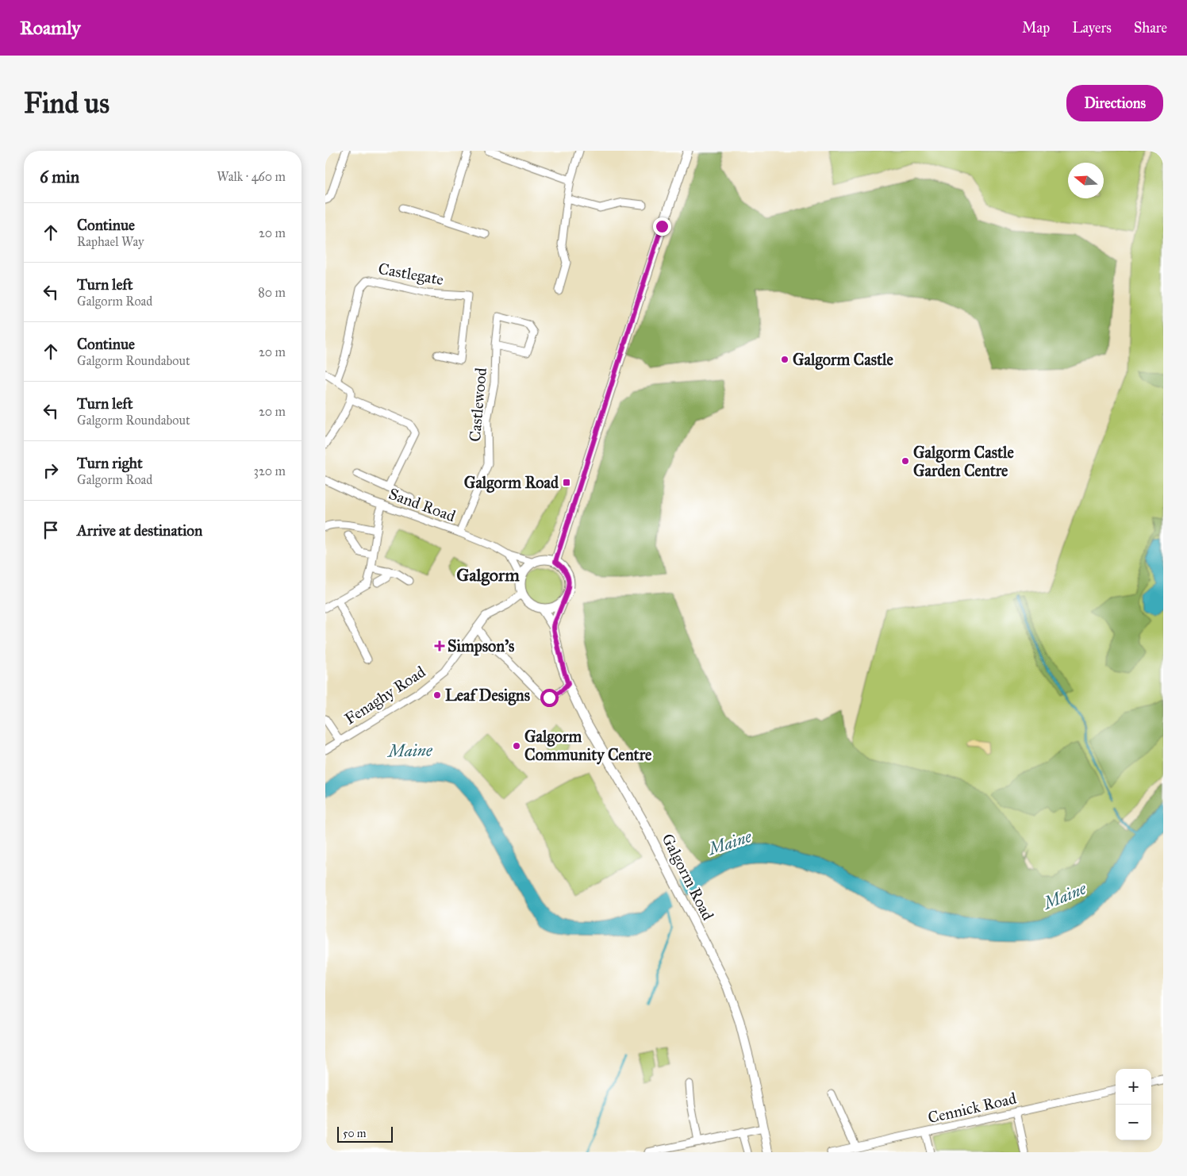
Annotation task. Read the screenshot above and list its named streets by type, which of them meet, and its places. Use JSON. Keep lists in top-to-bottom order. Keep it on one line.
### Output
{"streets":{"main road":["Galgorm Road"],"street":["Castlegate","Castlewood","Sand Road","Fenaghy Road","Cennick Road"]},"crossings":[["Castlewood","Sand Road"],["Sand Road","Fenaghy Road"],["Sand Road","Galgorm Road"],["Fenaghy Road","Galgorm Road"]],"districts":["Galgorm"],"water":["Maine"],"places":{"other":["Galgorm Castle","Galgorm Castle Garden Centre","Leaf Designs","Galgorm Community Centre"],"transit":["Galgorm Road"],"health":["Simpson's"]},"scale_bar":"50 m","north":"left","page":{"header":"Roamly","nav":["Map","Layers","Share"],"buttons":"Directions","title":"Find us","heading":["6 min","Walk · 460 m"],"list":[["Continue","Raphael Way","20 m"],["Turn left","Galgorm Road","80 m"],["Continue","Galgorm Roundabout","20 m"],["Turn left","Galgorm Roundabout","20 m"],["Turn right","Galgorm Road","320 m"],"Arrive at destination"],"map_buttons":["+","−"],"scale":"50 m"}}
